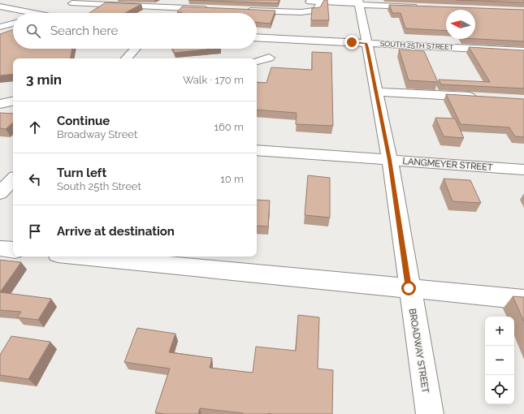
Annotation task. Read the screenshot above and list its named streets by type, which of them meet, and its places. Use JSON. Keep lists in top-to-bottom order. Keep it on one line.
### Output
{"streets":{"street":["SOUTH 25TH STREET","LANGMEYER STREET","BROADWAY STREET"]},"crossings":[["SOUTH 25TH STREET","BROADWAY STREET"],["LANGMEYER STREET","BROADWAY STREET"]],"north":"left","page":{"search":"Search here","heading":["3 min","Walk · 170 m"],"list":[["Continue","Broadway Street","160 m"],["Turn left","South 25th Street","10 m"],"Arrive at destination"],"map_buttons":["+","−"]}}
